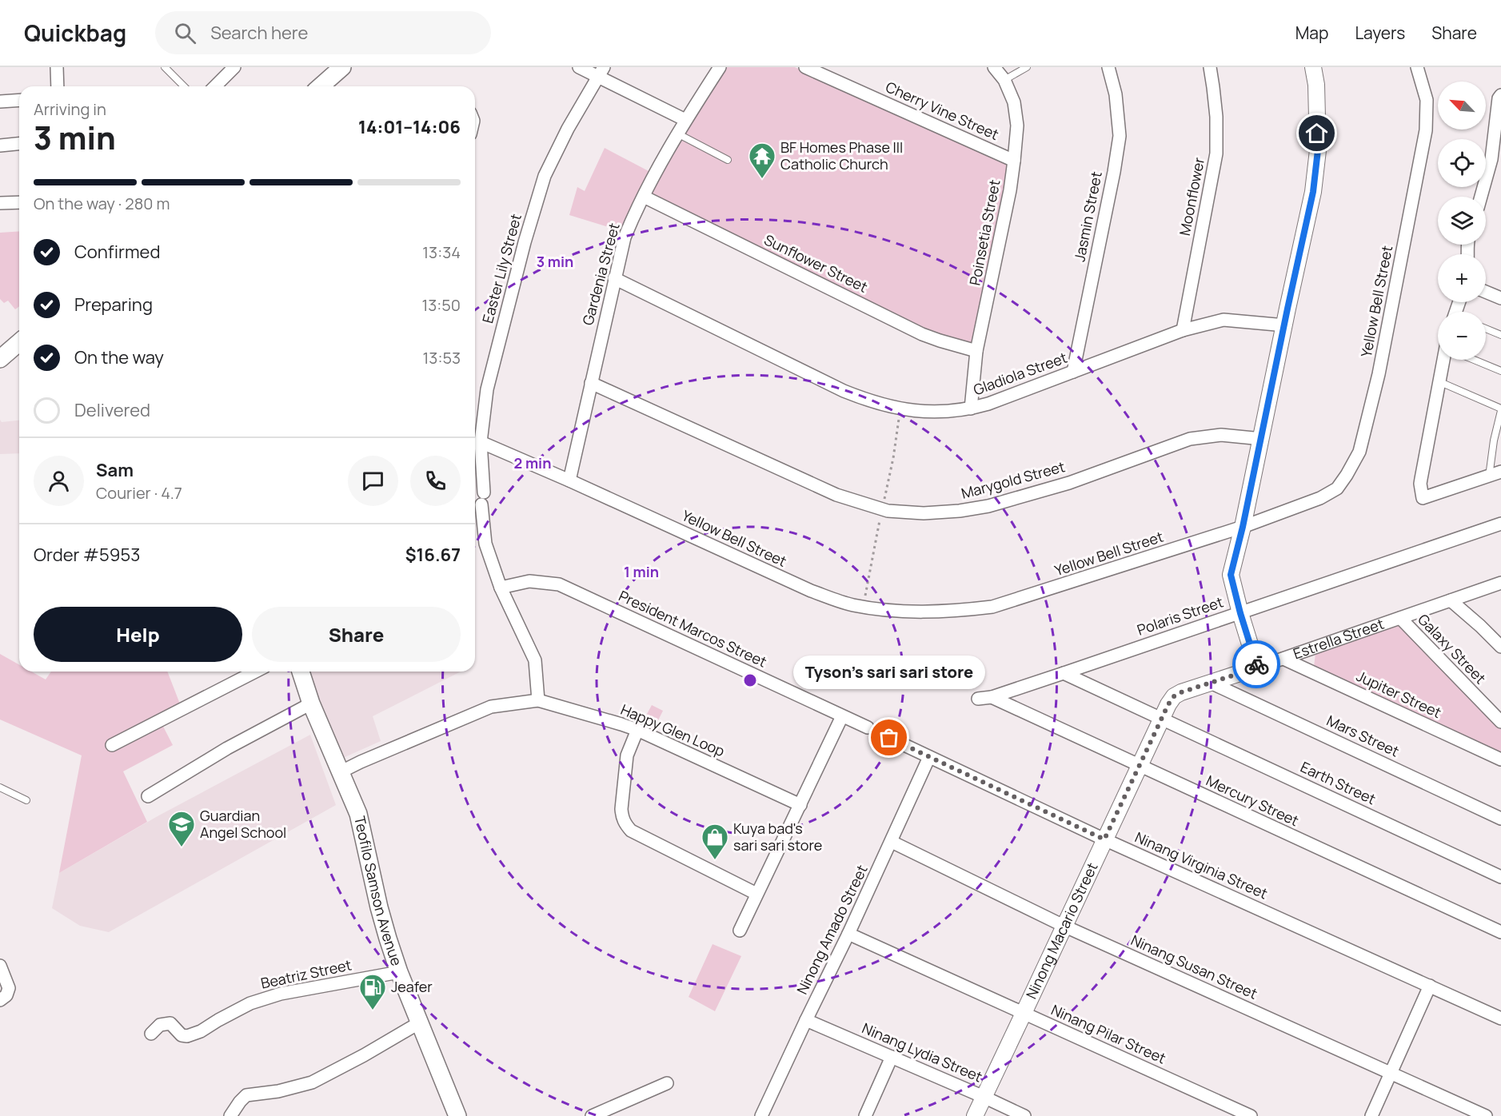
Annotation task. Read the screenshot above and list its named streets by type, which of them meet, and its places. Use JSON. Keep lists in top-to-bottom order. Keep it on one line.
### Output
{"streets":{"main road":["Teofilo Samson Avenue"],"street":["Cherry Vine Street","Moonflower","Jasmin Street","Poinsetia Street","Sunflower Street","Easter Lily Street","Gardenia Street","Yellow Bell Street","Gladiola Street","Marygold Street","Polaris Street","President Marcos Street","Estrella Street","Galaxy Street","Jupiter Street","Happy Glen Loop","Mars Street","Earth Street","Mercury Street","Ninang Virginia Street","Ninong Amado Street","Ninong Macario Street","Ninang Susan Street","Beatriz Street","Ninang Pilar Street","Ninang Lydia Street"]},"crossings":[["Cherry Vine Street","Poinsetia Street"],["Moonflower","Gladiola Street"],["Jasmin Street","Gladiola Street"],["Poinsetia Street","Sunflower Street"],["Poinsetia Street","Gladiola Street"],["Sunflower Street","Gardenia Street"],["Easter Lily Street","Yellow Bell Street"],["Gardenia Street","Yellow Bell Street"],["Gardenia Street","Gladiola Street"],["Gardenia Street","Marygold Street"],["Polaris Street","Earth Street"],["Polaris Street","Mercury Street"],["Estrella Street","Galaxy Street"],["Estrella Street","Jupiter Street"],["Estrella Street","Mars Street"],["Estrella Street","Earth Street"],["Estrella Street","Ninong Macario Street"],["Happy Glen Loop","Teofilo Samson Avenue"],["Earth Street","Ninong Macario Street"],["Mercury Street","Ninong Macario Street"],["Ninang Virginia Street","Ninong Amado Street"],["Ninang Virginia Street","Ninong Macario Street"],["Teofilo Samson Avenue","Beatriz Street"],["Ninong Amado Street","Ninang Susan Street"],["Ninong Amado Street","Ninang Pilar Street"],["Ninong Amado Street","Ninang Lydia Street"],["Ninong Macario Street","Ninang Susan Street"],["Ninong Macario Street","Ninang Pilar Street"],["Ninong Macario Street","Ninang Lydia Street"]],"places":{"temple":["BF Homes Phase III Catholic Church"],"other":["Tyson's sari sari store"],"school or university":["Guardian Angel School"],"shop":["Kuya bad's sari sari store"],"fuel station":["Jeafer"]},"north":"top left","page":{"header":"Quickbag","search":"Search here","nav":["Map","Layers","Share"],"map_buttons":["+","−"],"heading":["3 min","Arriving in","14:01–14:06"],"panel":["Sam","Courier · 4.7","Order #5953","$16.67"],"bar":"On the way · 280 m","list":[["Confirmed","13:34"],["Preparing","13:50"],["On the way","13:53"],"Delivered"],"buttons":["Help","Share"],"bubble":"Tyson's sari sari store"},"rings":["3 min","2 min","1 min"]}
